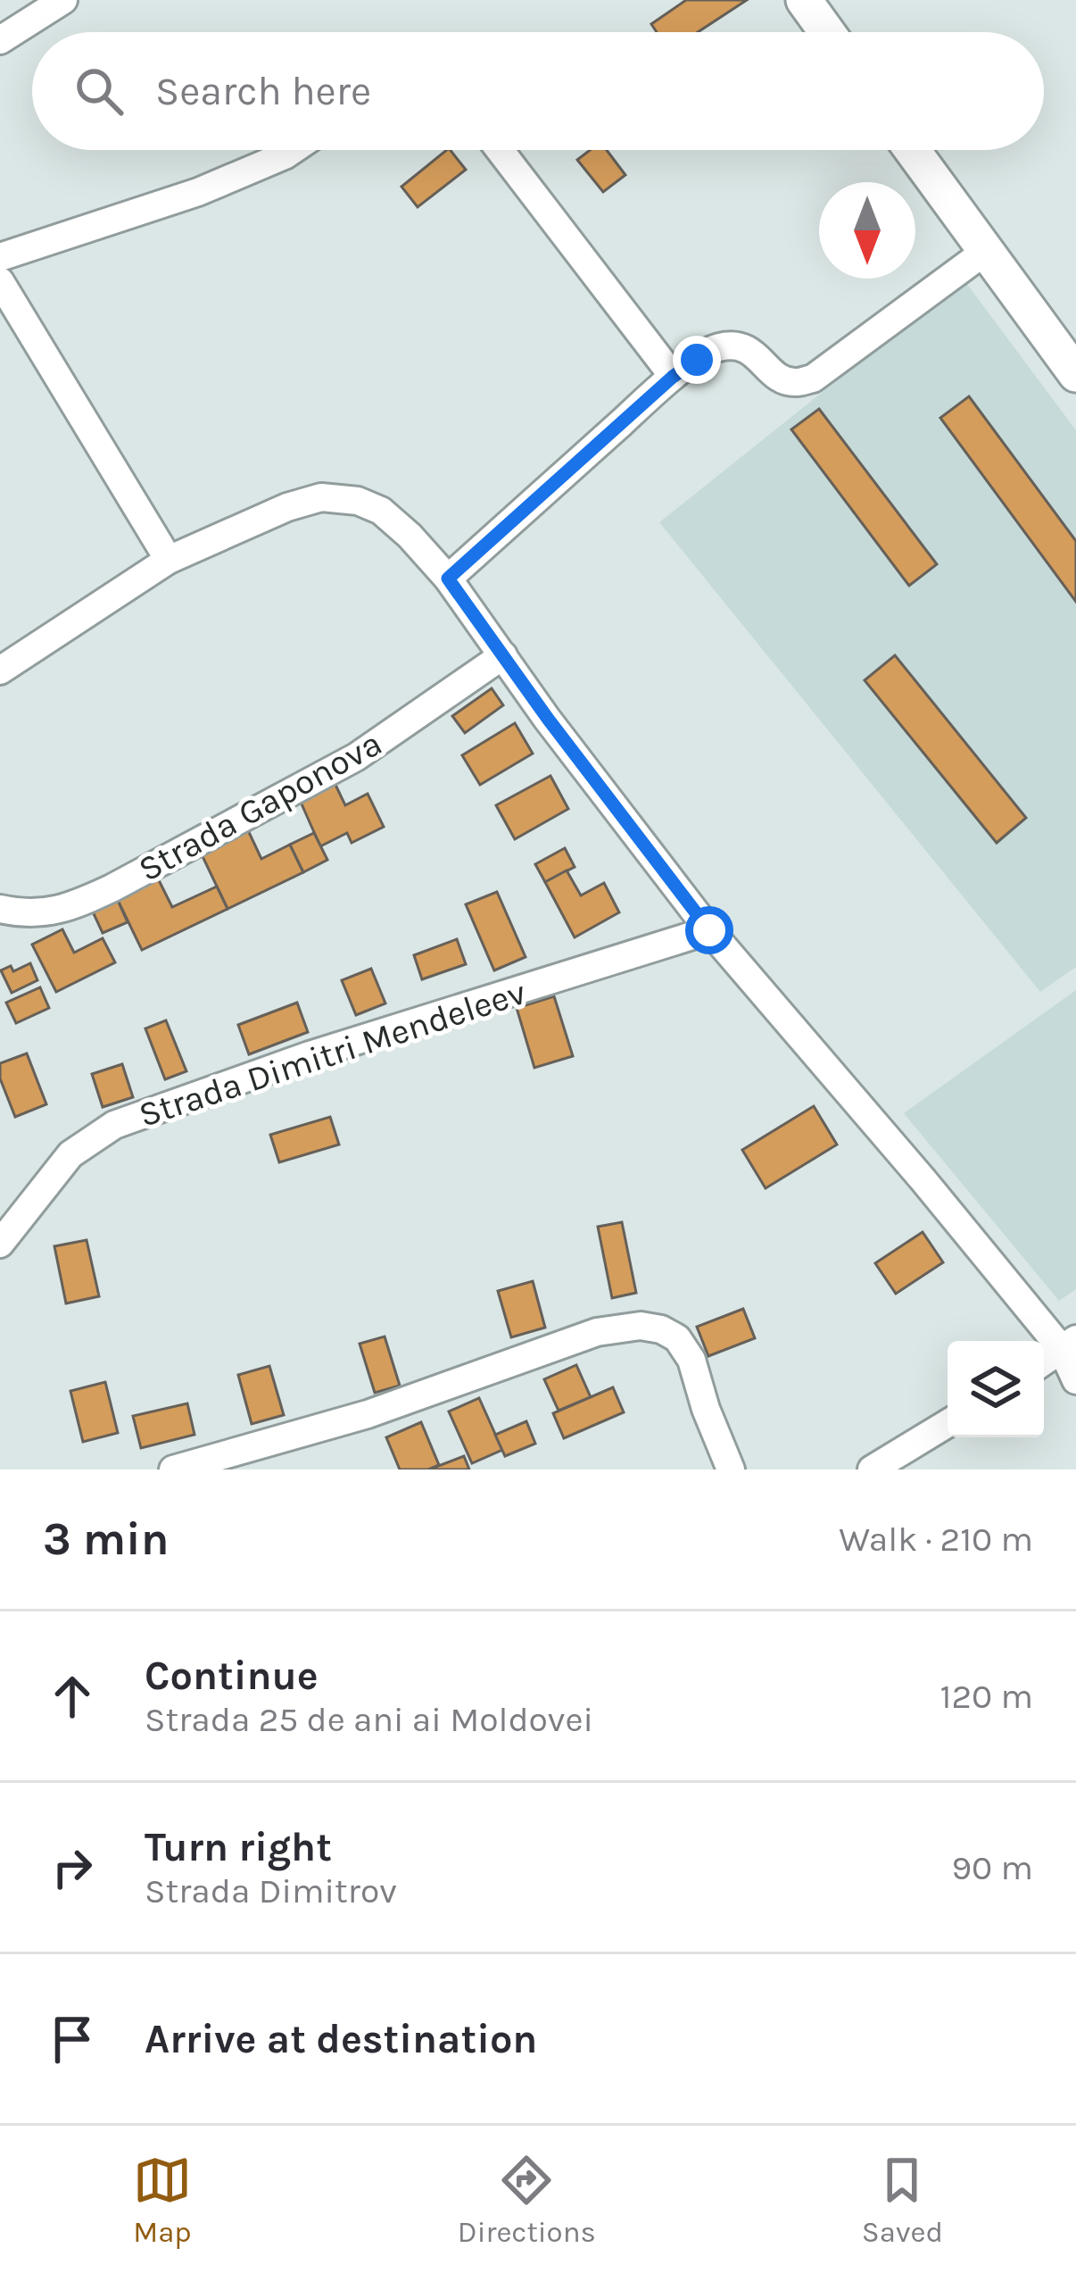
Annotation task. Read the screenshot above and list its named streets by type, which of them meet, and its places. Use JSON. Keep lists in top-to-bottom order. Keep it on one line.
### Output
{"streets":{"street":["Strada Gaponova","Strada Dimitri Mendeleev"]},"north":"bottom","page":{"search":"Search here","heading":["3 min","Walk · 210 m"],"list":[["Continue","Strada 25 de ani ai Moldovei","120 m"],["Turn right","Strada Dimitrov","90 m"],"Arrive at destination"],"nav":["Map","Directions","Saved"]}}
